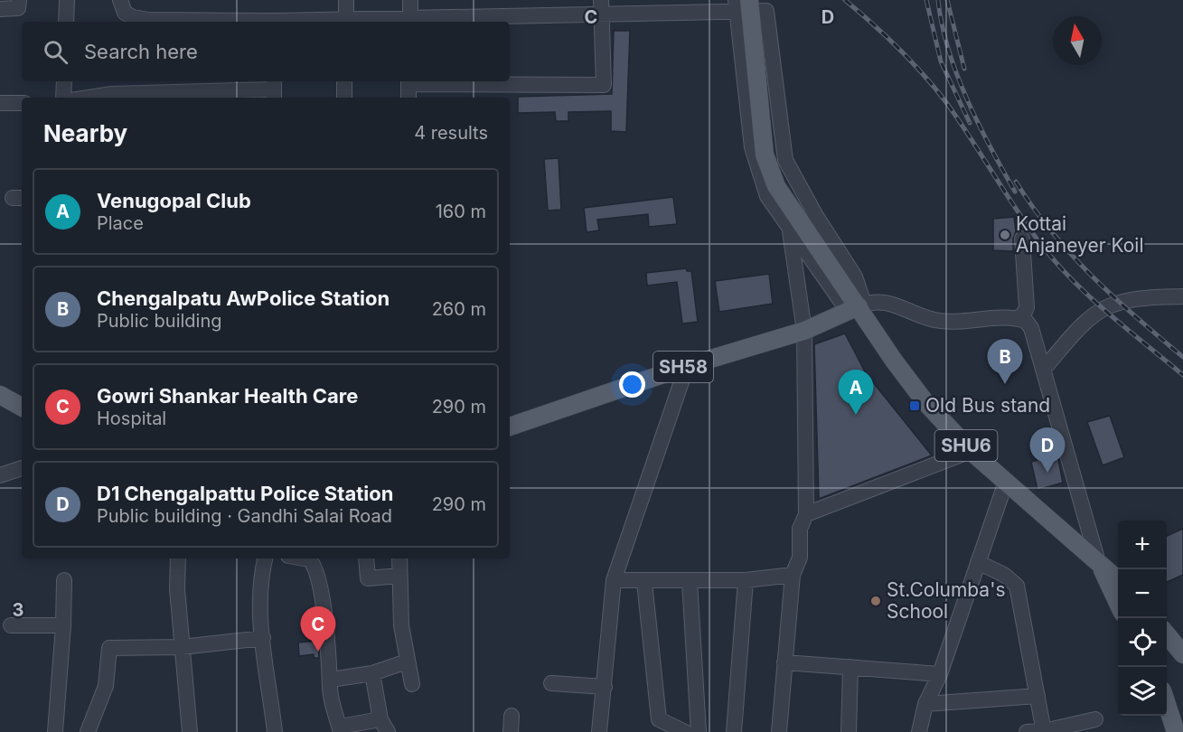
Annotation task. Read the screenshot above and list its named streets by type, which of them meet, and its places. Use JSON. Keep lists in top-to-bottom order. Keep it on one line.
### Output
{"streets":{"main road":["SH58","SHU6"]},"crossings":[["SH58","SHU6"]],"places":{"other":["Kottai Anjaneyer Koil","St.Columba's School"],"transit":["Old Bus stand"]},"north":"top","page":{"search":"Search here","heading":["Nearby","4 results"],"list":[{"mark":"A","name":"Venugopal Club","note":"Place","value":"160 m"},{"mark":"B","name":"Chengalpatu AwPolice Station","note":"Public building","value":"260 m"},{"mark":"C","name":"Gowri Shankar Health Care","note":"Hospital","value":"290 m"},{"mark":"D","name":"D1 Chengalpattu Police Station","note":"Public building · Gandhi Salai Road","value":"290 m"}],"pins":["B","A","D","C"],"map_buttons":["+","−"]},"grid":{"columns":["C","D"],"rows":["3"]}}
